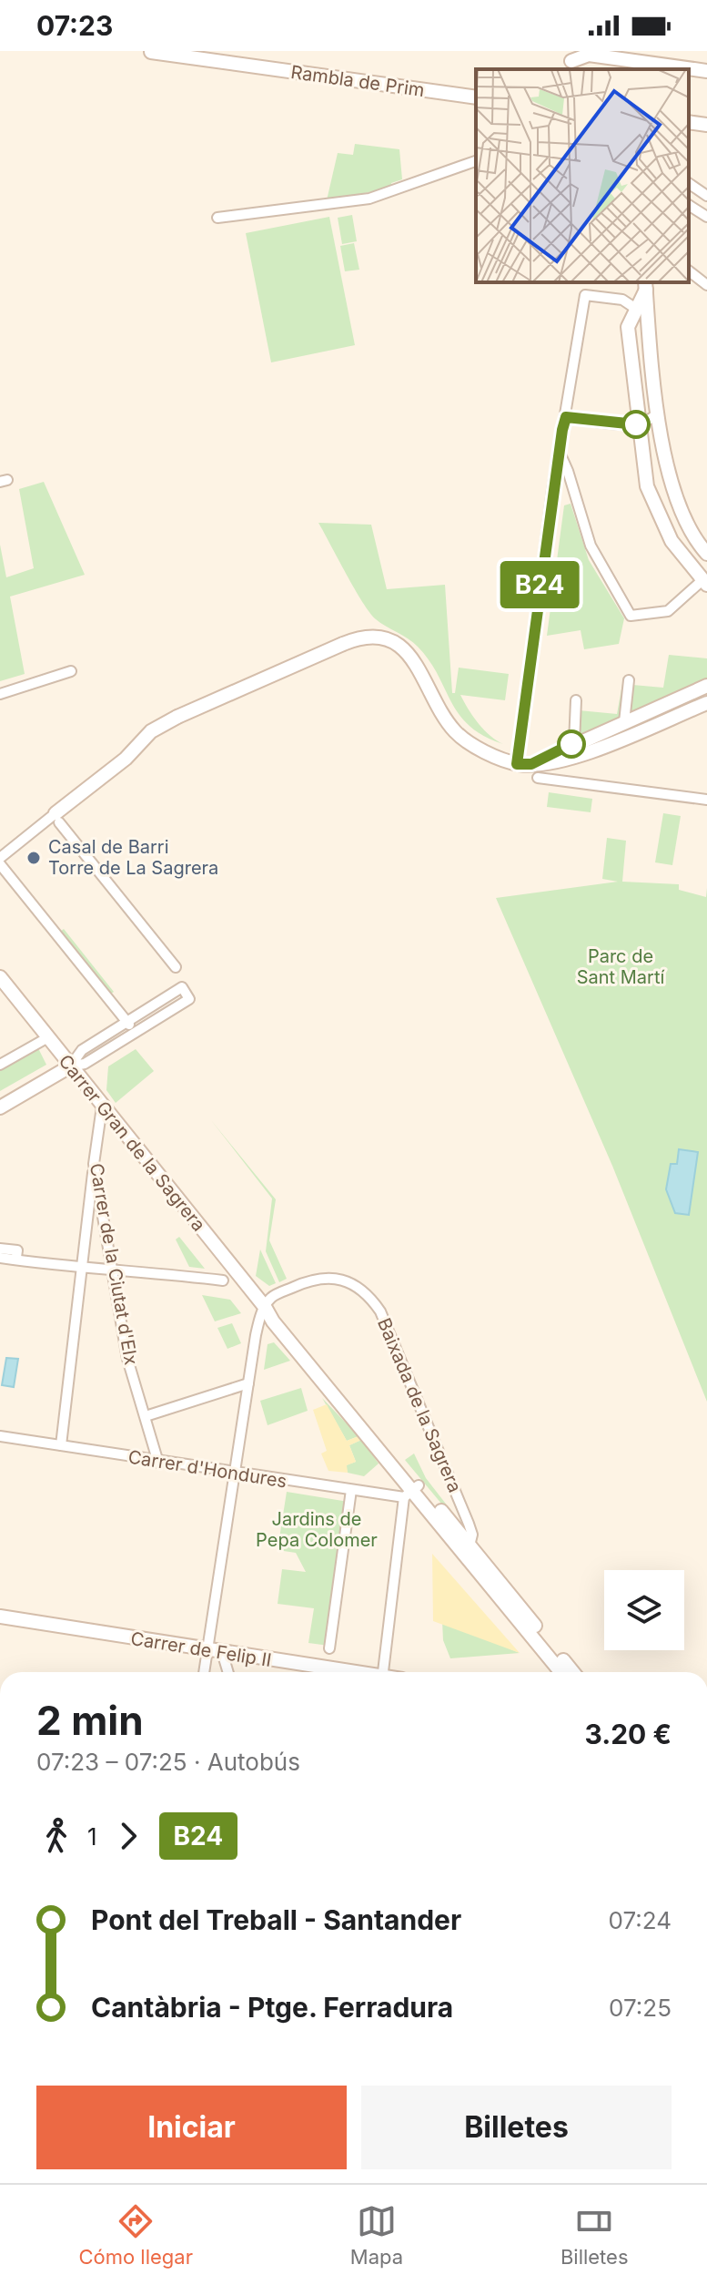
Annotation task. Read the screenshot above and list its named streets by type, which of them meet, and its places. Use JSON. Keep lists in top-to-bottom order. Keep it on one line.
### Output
{"streets":{"street":["Rambla de Prim","Carrer Gran de la Sagrera","Carrer de la Ciutat d'Elx","Baixada de la Sagrera","Carrer d'Hondures","Carrer de Felip II"]},"crossings":[["Carrer Gran de la Sagrera","Carrer de la Ciutat d'Elx"],["Carrer Gran de la Sagrera","Baixada de la Sagrera"],["Carrer Gran de la Sagrera","Carrer d'Hondures"],["Carrer de la Ciutat d'Elx","Carrer d'Hondures"]],"parks":["Parc de Sant Martí","Jardins de Pepa Colomer"],"places":["Casal de Barri Torre de La Sagrera"],"lines":["bus line B24"],"page":{"status":"07:23","on_map":"B24","heading":["2 min","07:23 – 07:25 · Autobús","3.20 €"],"legs":["1","B24"],"list":[{"name":"Pont del Treball - Santander","value":"07:24"},{"name":"Cantàbria - Ptge. Ferradura","value":"07:25"}],"buttons":["Iniciar","Billetes"],"tabs":["Cómo llegar","Mapa","Billetes"]}}
